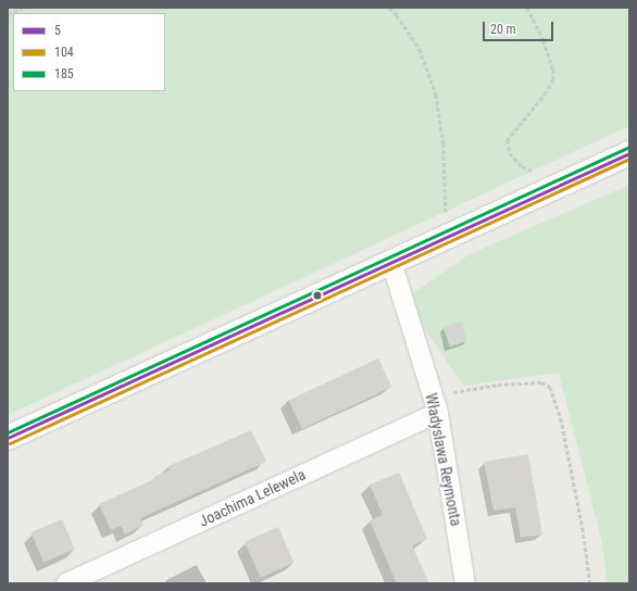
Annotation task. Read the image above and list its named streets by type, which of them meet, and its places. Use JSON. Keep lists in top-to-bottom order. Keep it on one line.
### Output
{"streets":{"street":["Władysława Reymonta","Joachima Lelewela"]},"crossings":[["Władysława Reymonta","Joachima Lelewela"]],"lines":["transit line 185","transit line 5","transit line 104"],"legend":["5","104","185"],"scale_bar":"20 m"}
